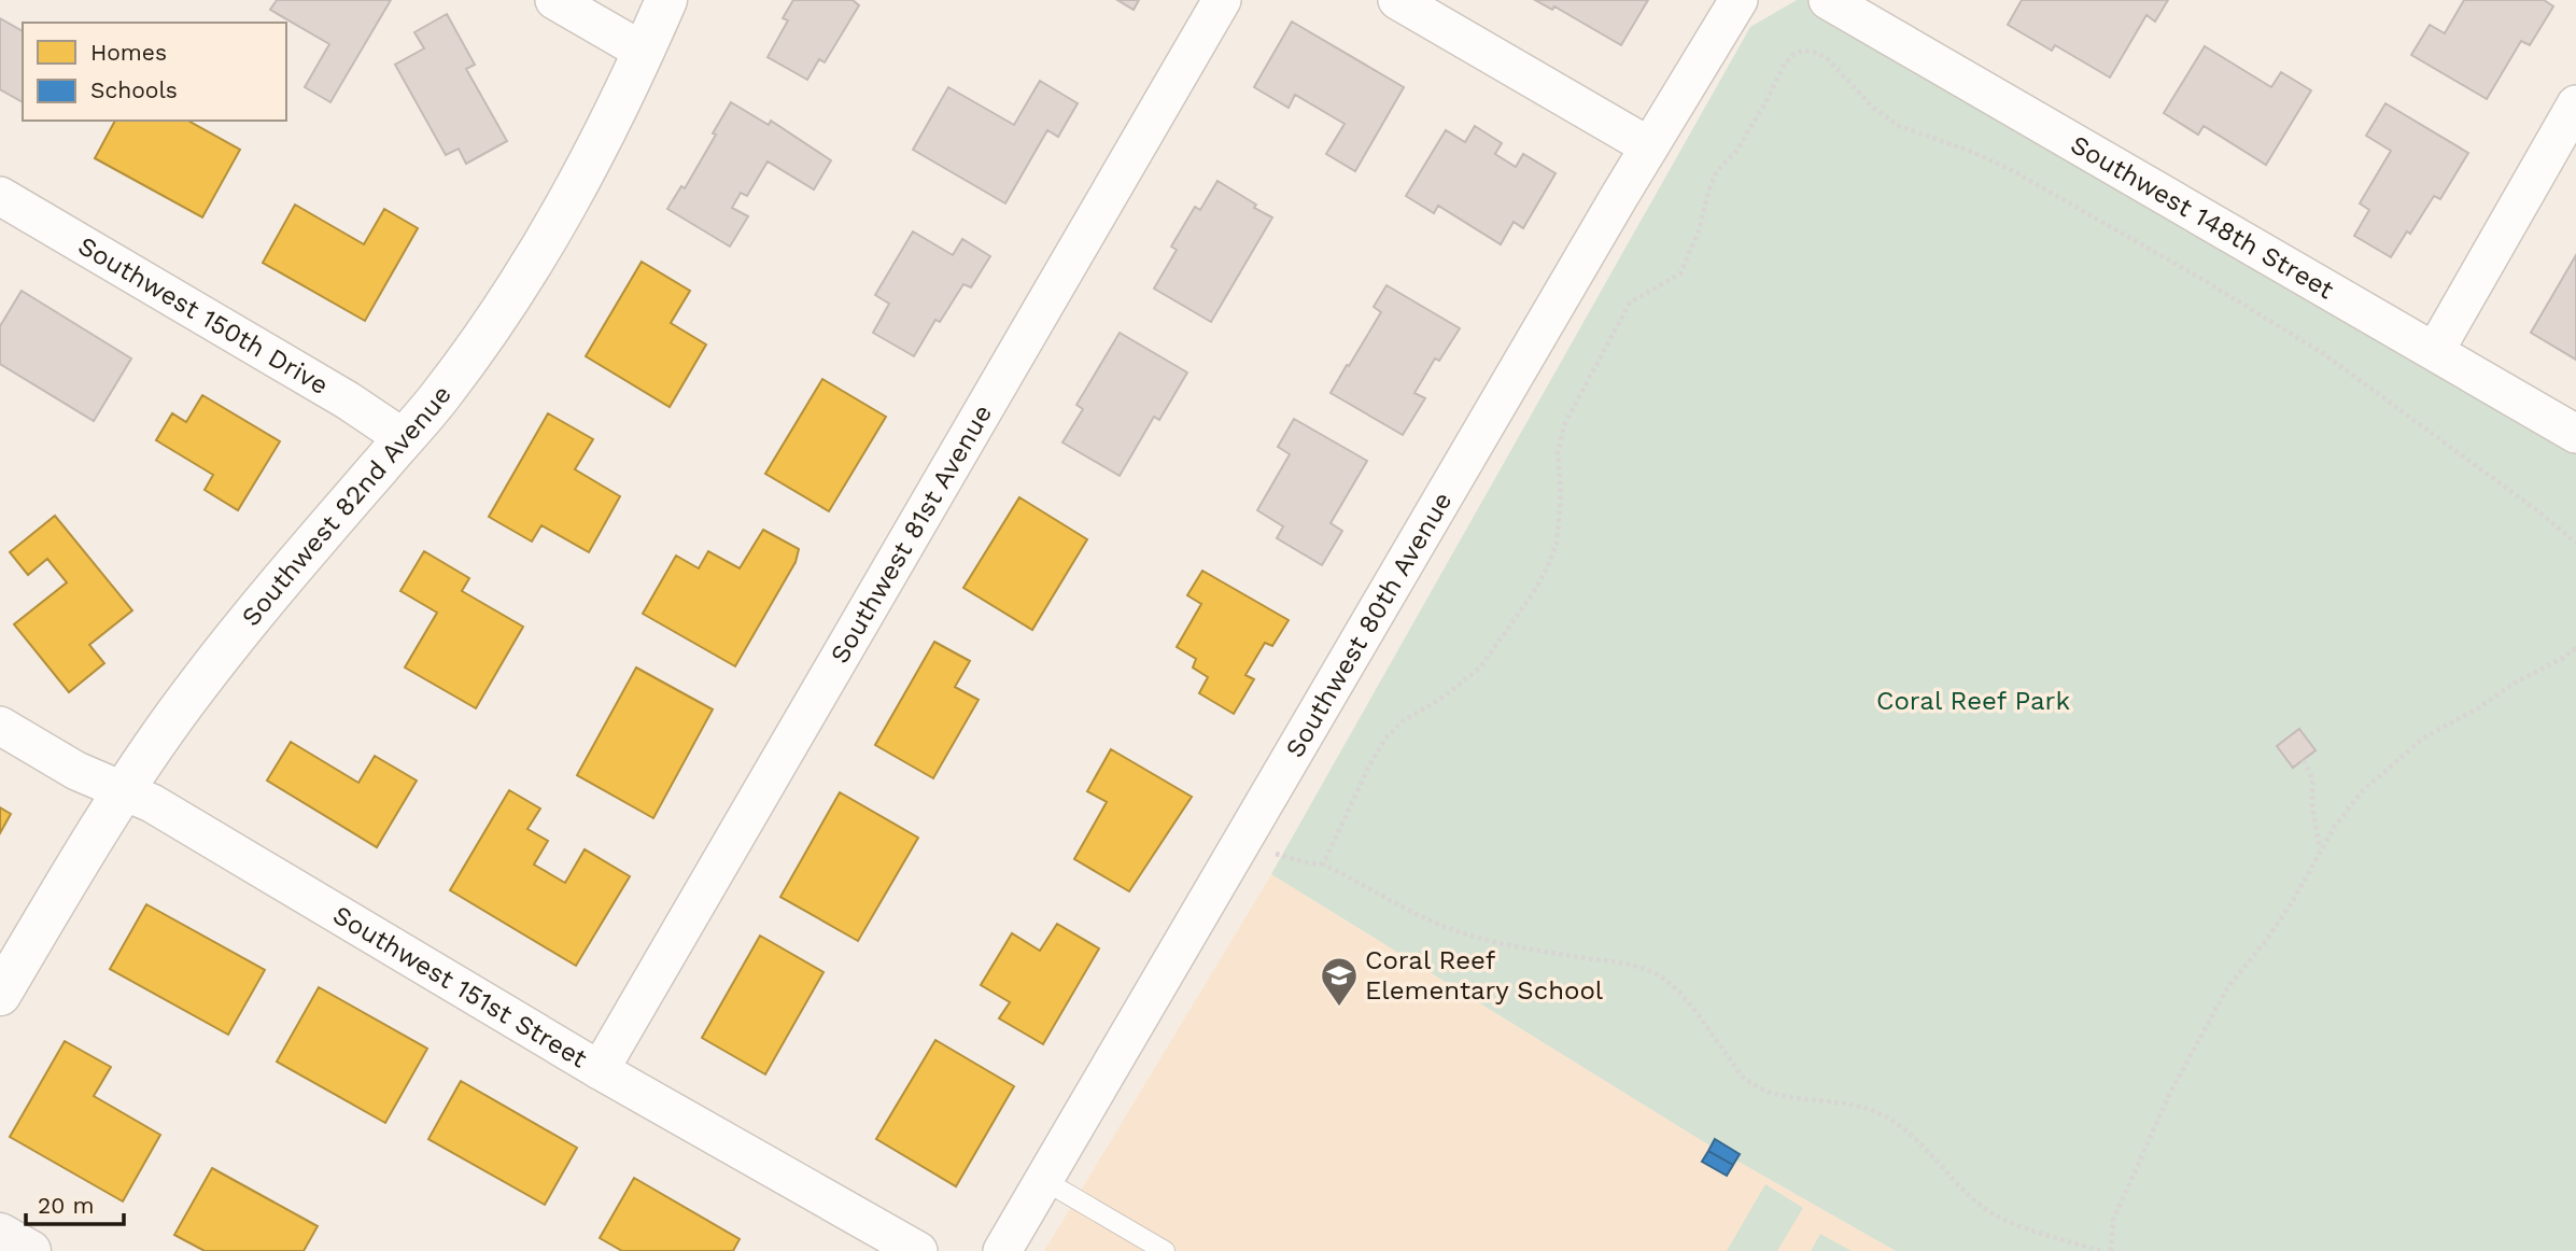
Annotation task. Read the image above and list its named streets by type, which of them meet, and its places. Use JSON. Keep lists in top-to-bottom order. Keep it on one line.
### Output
{"streets":{"street":["Southwest 148th Street","Southwest 150th Drive","Southwest 82nd Avenue","Southwest 81st Avenue","Southwest 80th Avenue","Southwest 151st Street"]},"crossings":[["Southwest 150th Drive","Southwest 82nd Avenue"],["Southwest 82nd Avenue","Southwest 151st Street"],["Southwest 81st Avenue","Southwest 151st Street"]],"parks":["Coral Reef Park"],"places":{"school or university":["Coral Reef Elementary School"]},"legend":["Homes","Schools"],"scale_bar":"20 m"}
